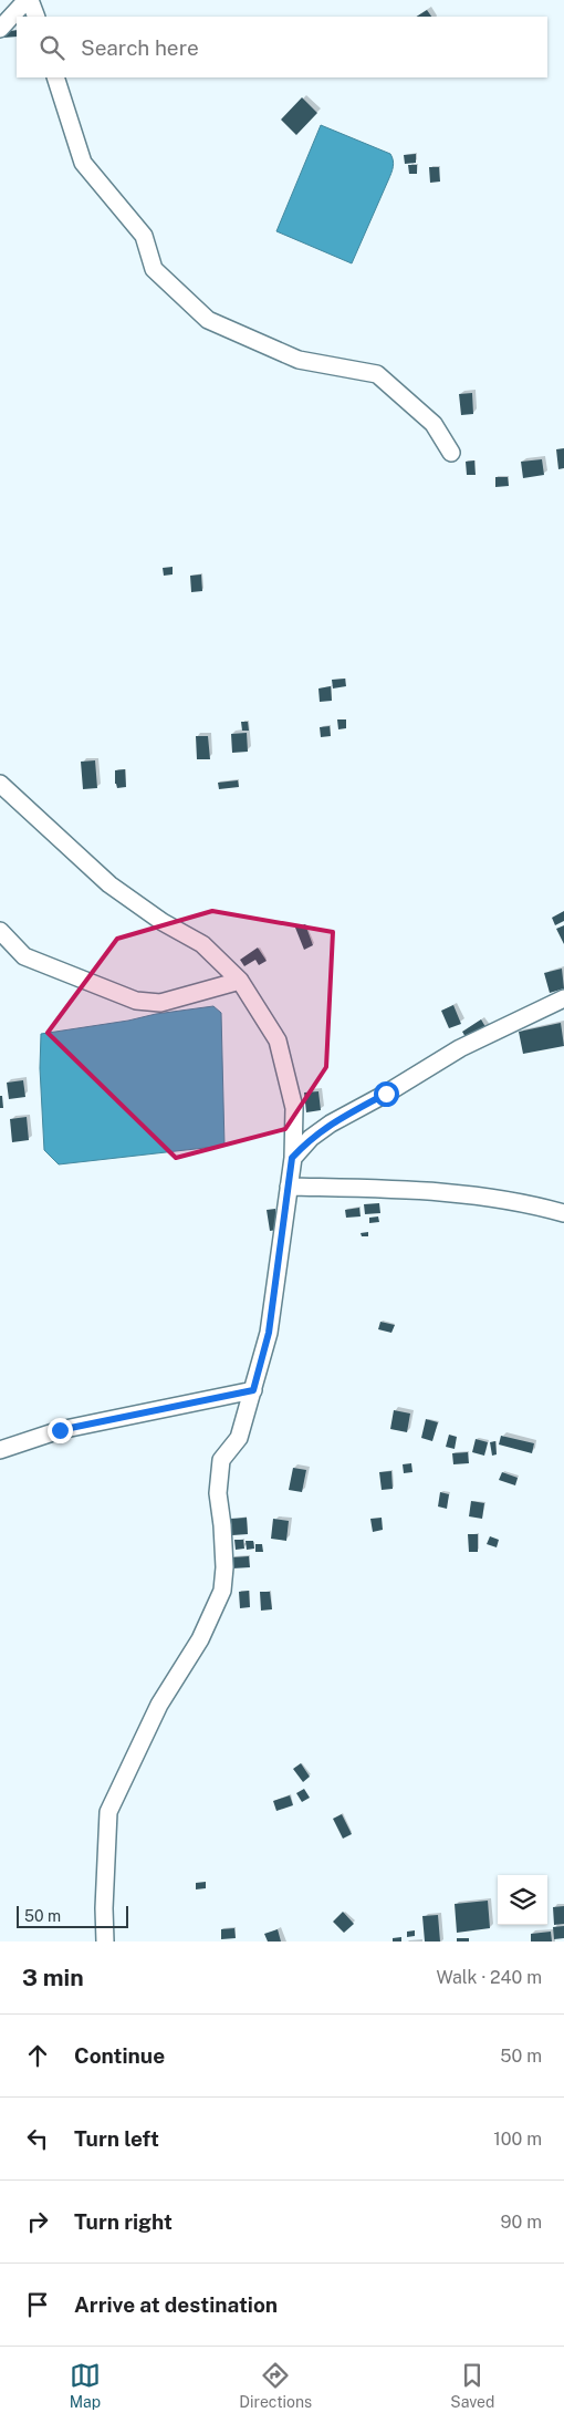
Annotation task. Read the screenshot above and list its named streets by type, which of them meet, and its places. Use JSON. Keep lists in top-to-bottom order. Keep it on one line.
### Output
{"scale_bar":"50 m","page":{"search":"Search here","scale":"50 m","heading":["3 min","Walk · 240 m"],"list":[["Continue","50 m"],["Turn left","100 m"],["Turn right","90 m"],"Arrive at destination"],"nav":["Map","Directions","Saved"]}}
